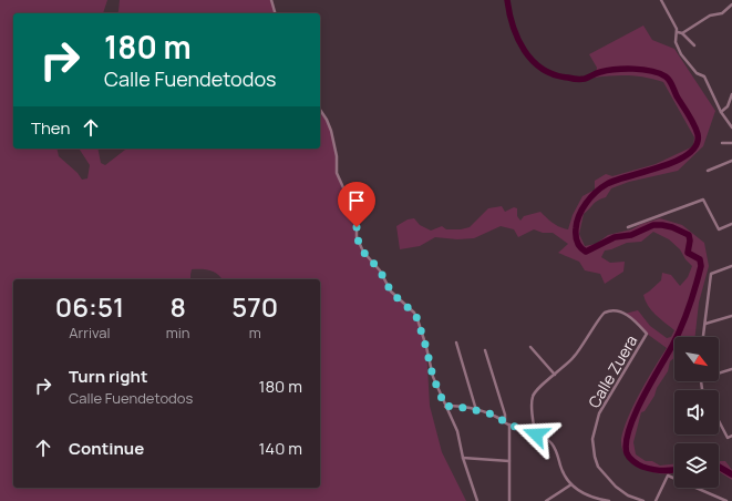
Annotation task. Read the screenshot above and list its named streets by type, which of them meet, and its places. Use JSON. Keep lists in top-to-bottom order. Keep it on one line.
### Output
{"streets":{"street":["Calle Zuera"]},"north":"bottom right","page":{"turn":["180 m","Calle Fuendetodos"],"then":"Then","eta":["06:51","Arrival","8","min","570","m"],"list":[{"name":"Turn right","note":"Calle Fuendetodos","value":"180 m"},{"name":"Continue","value":"140 m"}]}}
